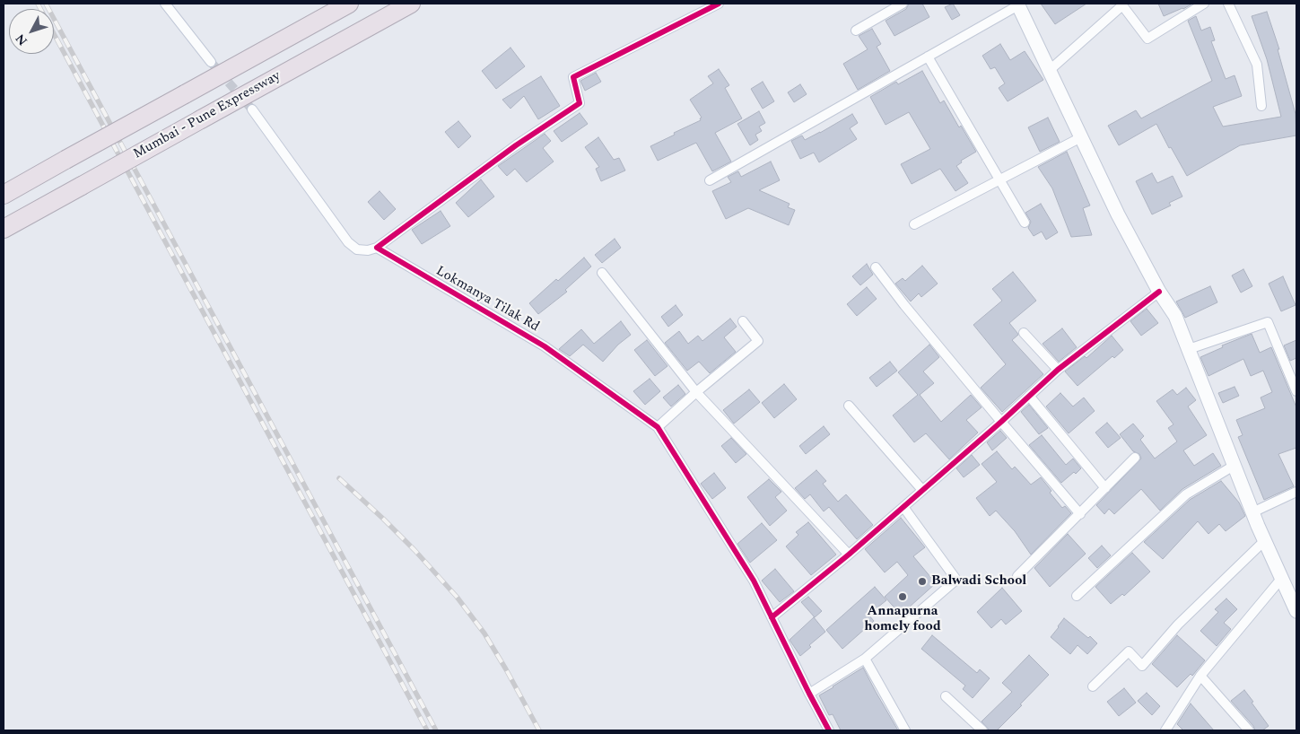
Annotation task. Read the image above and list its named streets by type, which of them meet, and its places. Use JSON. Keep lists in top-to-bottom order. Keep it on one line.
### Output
{"streets":{"highway":["Mumbai - Pune Expressway"],"street":["Lokmanya Tilak Rd"]},"places":["Balwadi School","Annapurna homely food"],"north":"bottom left"}
